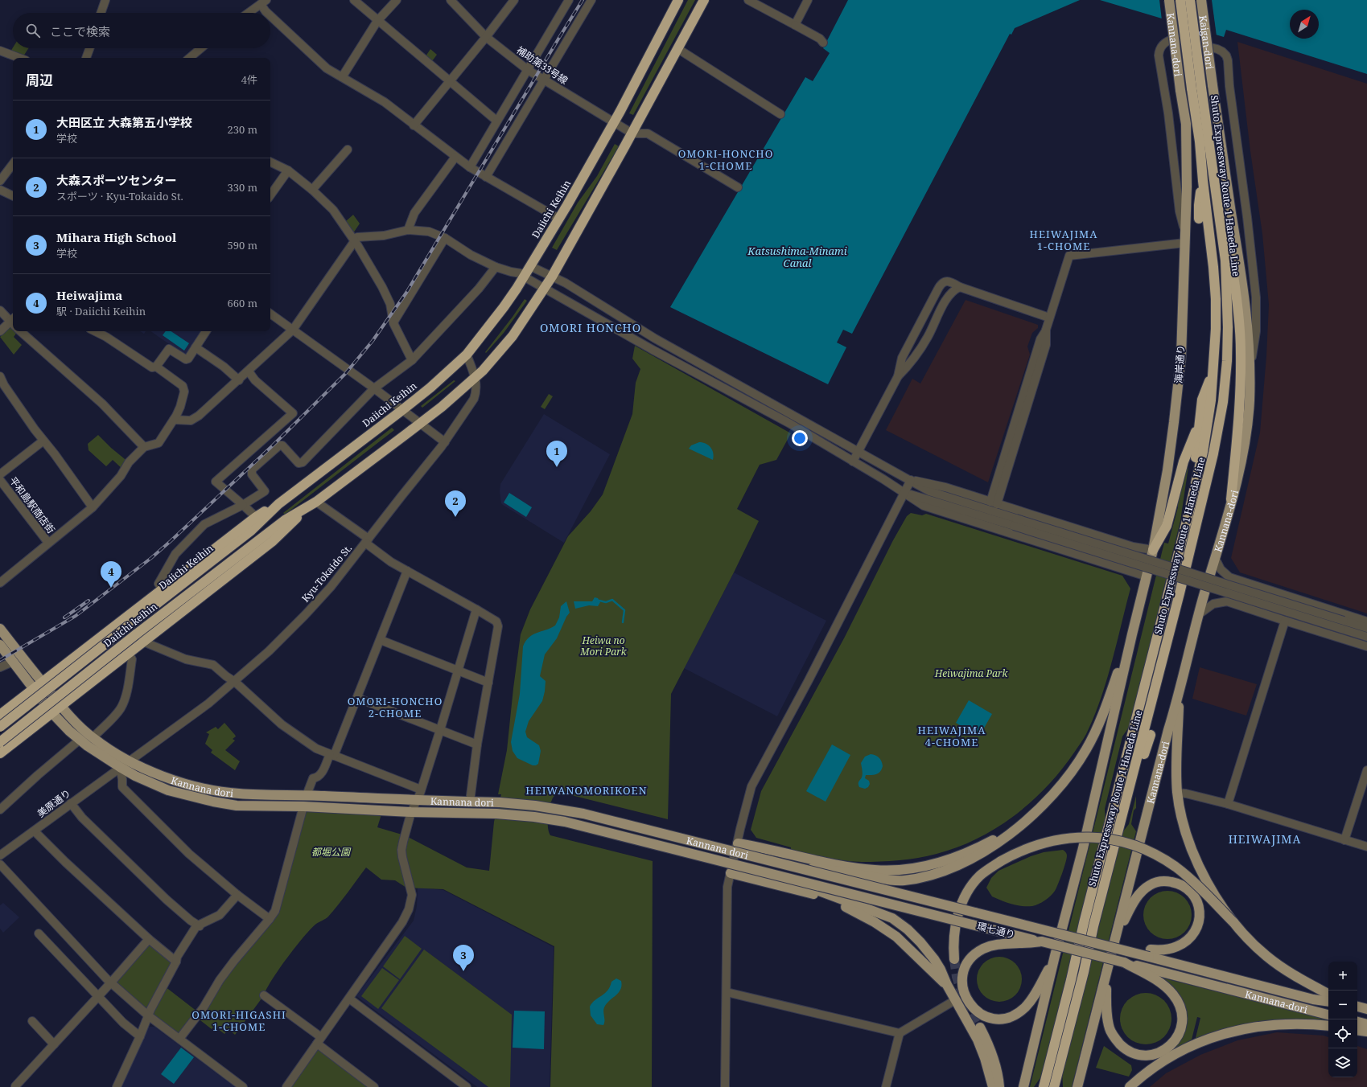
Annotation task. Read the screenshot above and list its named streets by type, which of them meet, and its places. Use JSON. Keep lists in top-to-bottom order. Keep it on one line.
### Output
{"streets":{"highway":["Shuto Expressway Route 1 Haneda Line","Daiichi Keihin","Daiichi keihin"],"main road":["Kaigan-dori","Kannana-dori","海岸通り","Kannana dori","環七通り"],"street":["補助第33号線","平和島駅商店街","Kyu-Tokaido St.","美原通り"]},"crossings":[["Kaigan-dori","Kannana-dori"],["Kannana-dori","海岸通り"],["Kannana-dori","環七通り"],["補助第33号線","Daiichi Keihin"],["Daiichi Keihin","Kyu-Tokaido St."],["Kyu-Tokaido St.","Kannana dori"],["Kyu-Tokaido St.","美原通り"],["Kannana dori","美原通り"],["Kannana dori","環七通り"]],"districts":["OMORI-HONCHO 1-CHOME","HEIWAJIMA 1-CHOME","OMORI HONCHO","OMORI-HONCHO 2-CHOME","HEIWAJIMA 4-CHOME","HEIWANOMORIKOEN","HEIWAJIMA","OMORI-HIGASHI 1-CHOME"],"water":["Katsushima-Minami Canal"],"parks":["Heiwa no Mori Park","Heiwajima Park","都堀公園"],"north":"top right","page":{"search":"ここで検索","heading":["周辺","4件"],"list":[{"mark":"1","name":"大田区立 大森第五小学校","note":"学校","value":"230 m"},{"mark":"2","name":"大森スポーツセンター","note":"スポーツ · Kyu-Tokaido St.","value":"330 m"},{"mark":"3","name":"Mihara High School","note":"学校","value":"590 m"},{"mark":"4","name":"Heiwajima","note":"駅 · Daiichi Keihin","value":"660 m"}],"pins":["1","2","4","3"],"map_buttons":["+","−"]}}
